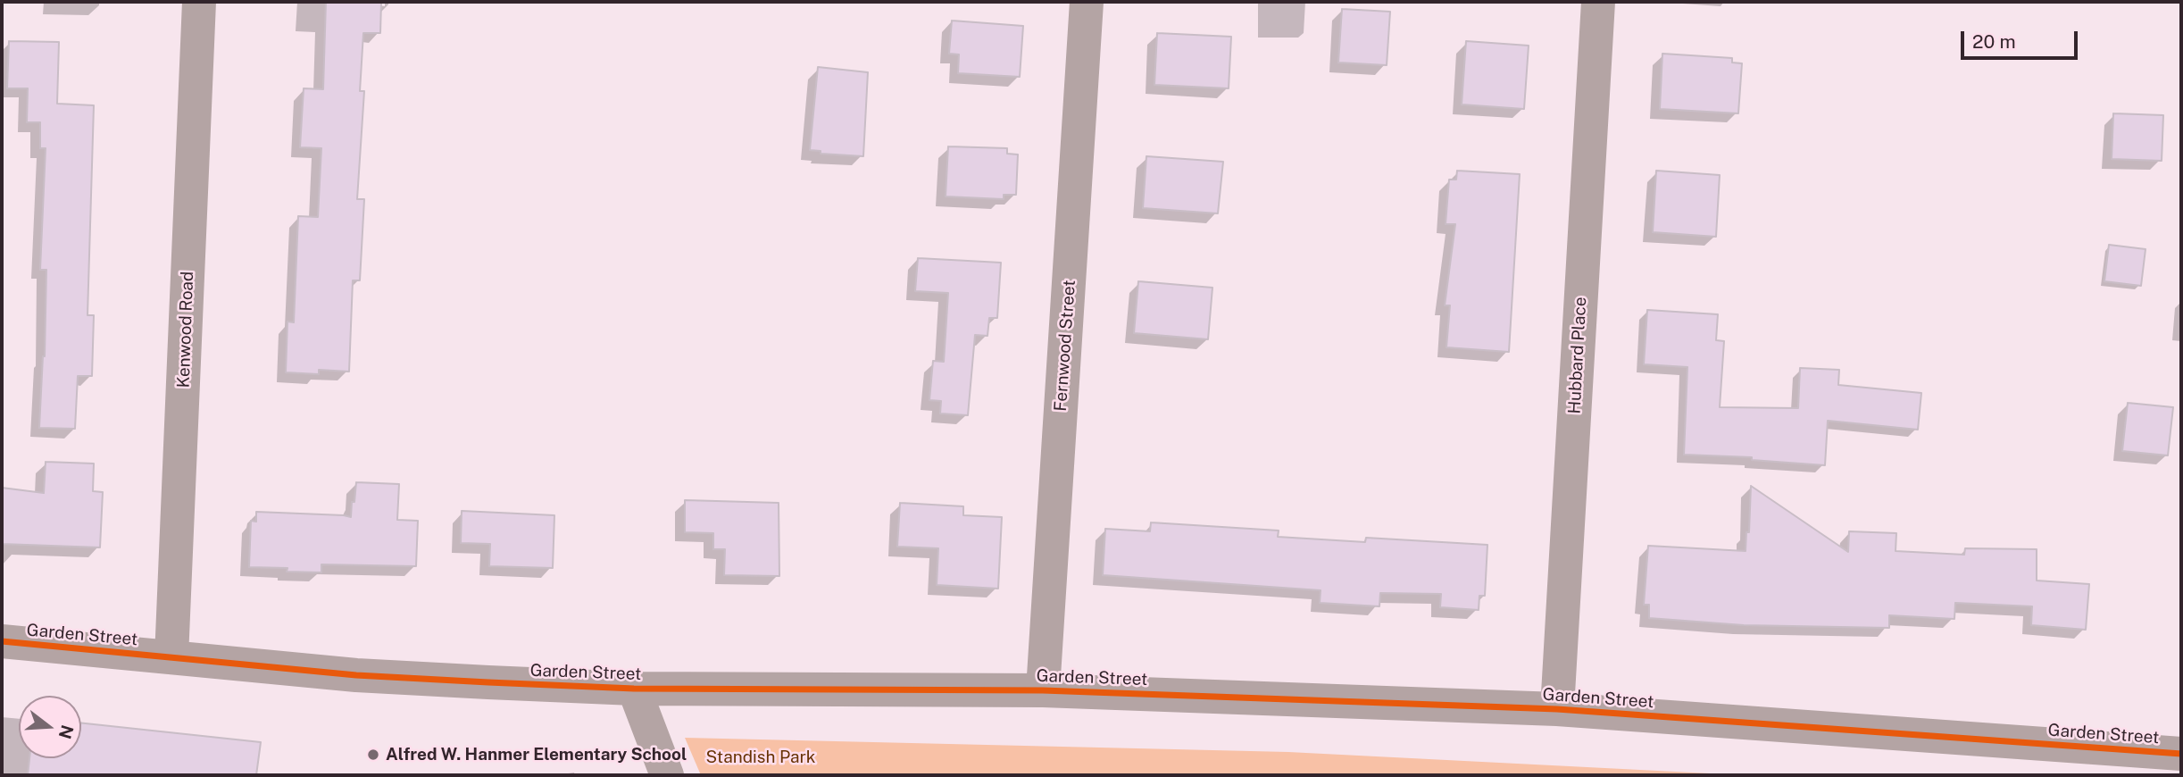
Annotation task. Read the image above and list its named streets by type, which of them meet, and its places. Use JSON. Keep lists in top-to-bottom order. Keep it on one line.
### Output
{"streets":{"street":["Kenwood Road","Fernwood Street","Hubbard Place","Garden Street"]},"crossings":[["Kenwood Road","Garden Street"],["Fernwood Street","Garden Street"],["Hubbard Place","Garden Street"]],"parks":["Standish Park"],"places":["Alfred W. Hanmer Elementary School"],"scale_bar":"20 m","north":"right"}
